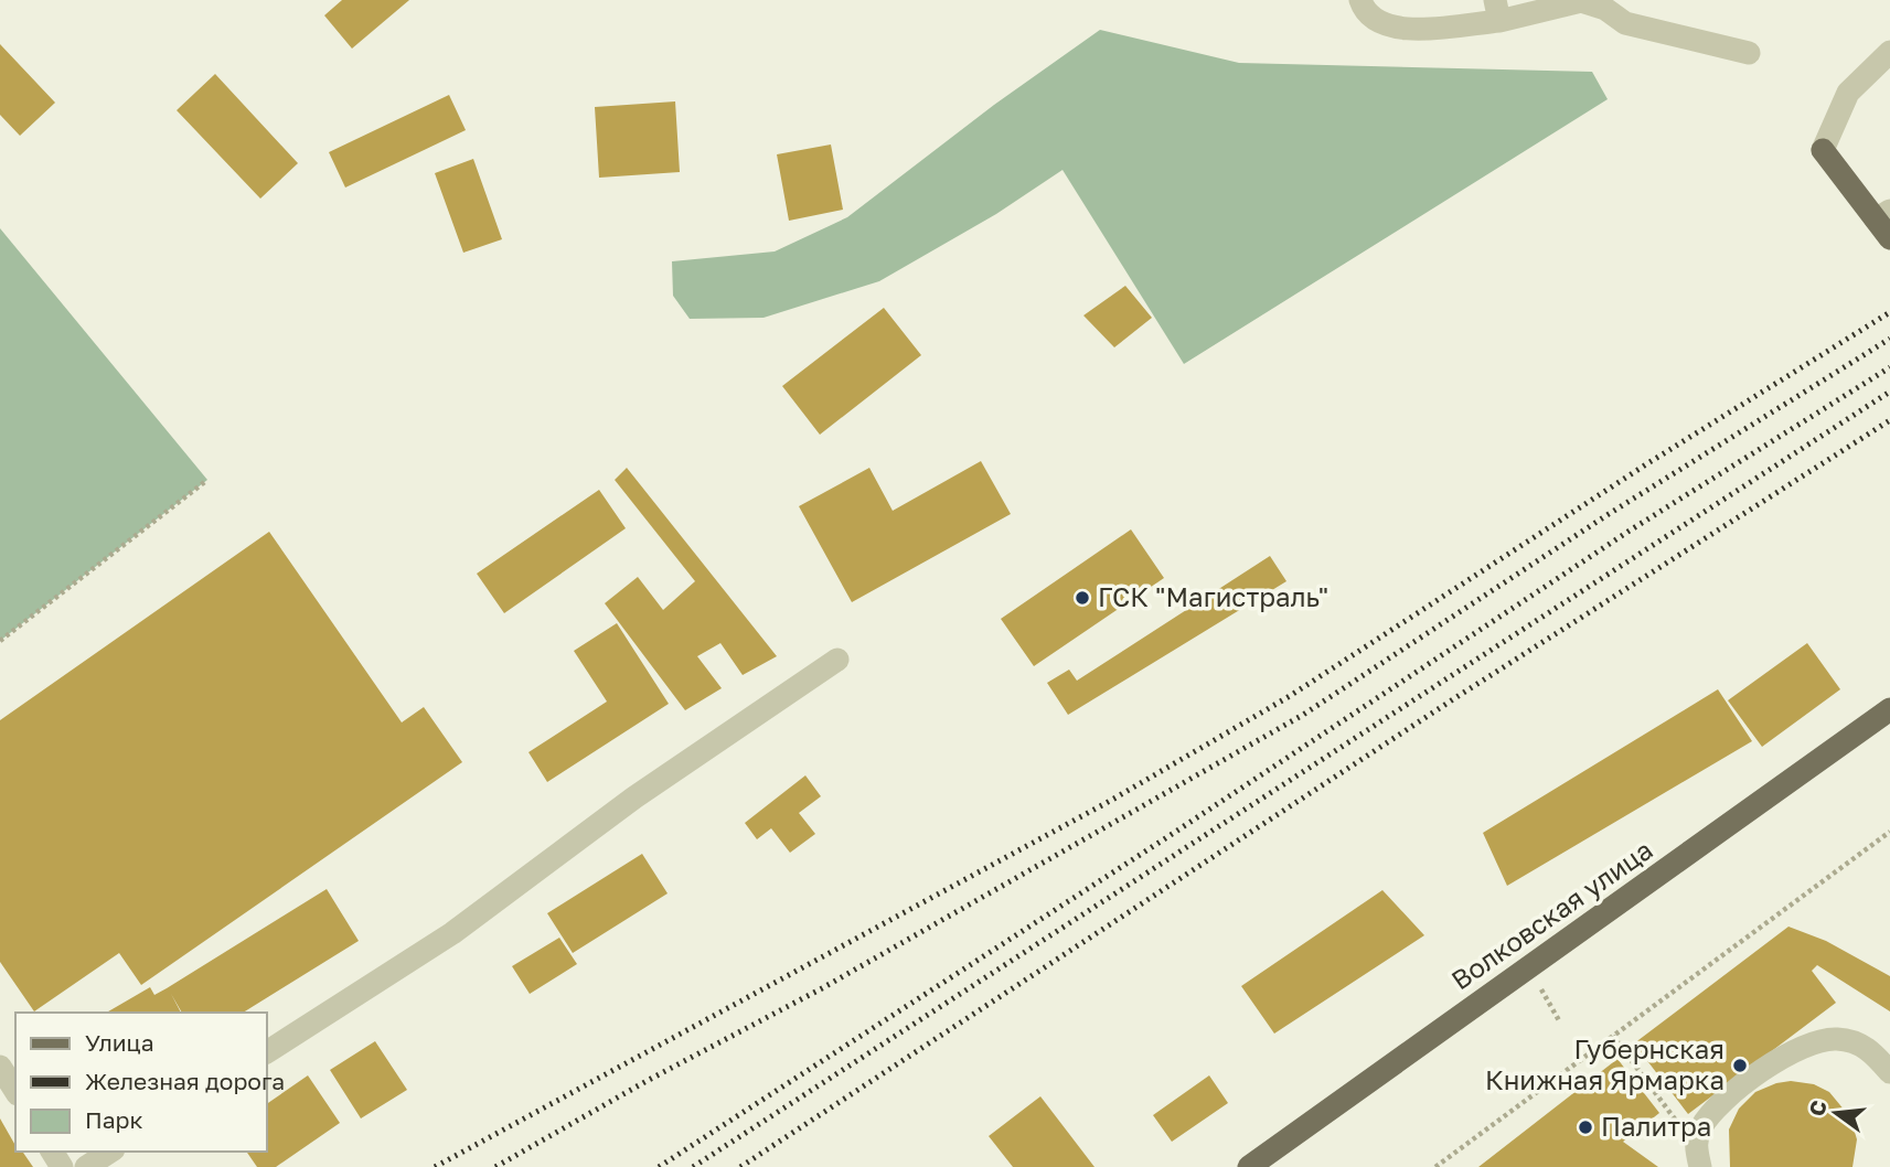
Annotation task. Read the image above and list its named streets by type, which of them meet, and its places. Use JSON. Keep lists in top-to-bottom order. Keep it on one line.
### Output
{"streets":{"main road":["Волковская улица"]},"places":["ГСК \"Магистраль\"","Губернская Книжная Ярмарка","Палитра"],"legend":["Улица","Железная дорога","Парк"],"north":"left"}
